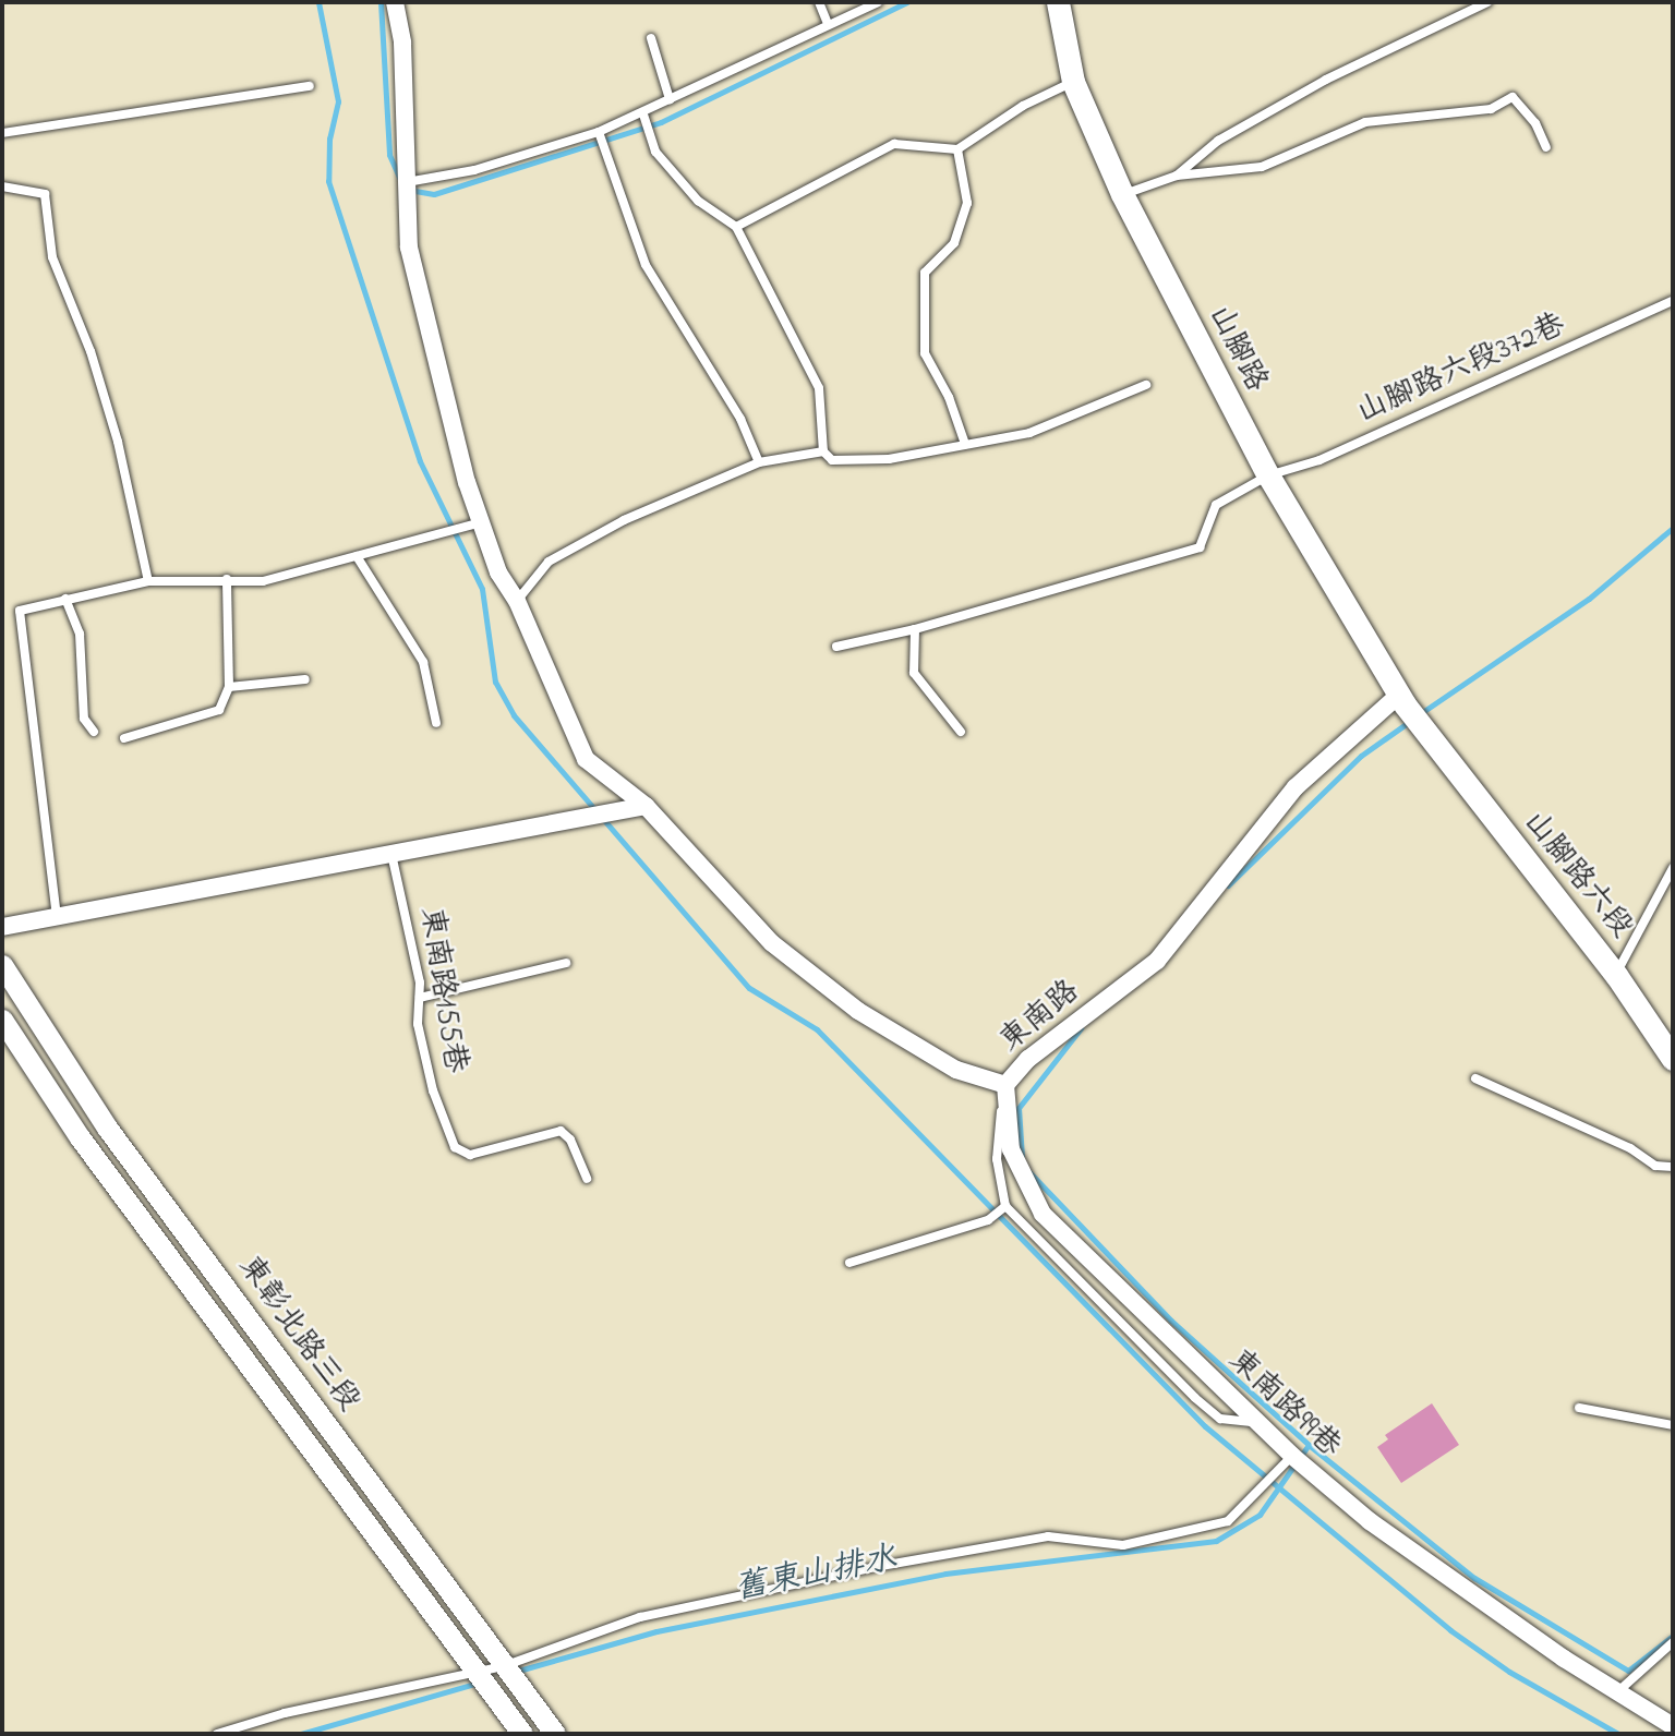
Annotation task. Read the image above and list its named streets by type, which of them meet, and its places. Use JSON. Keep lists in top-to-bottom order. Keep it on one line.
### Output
{"streets":{"main road":["山腳路","山腳路六段"],"street":["東南路","東彰北路三段","東南路99巷"],"lane":["山腳路六段372巷","東南路155巷"]},"crossings":[["山腳路","山腳路六段372巷"],["山腳路","山腳路六段"],["山腳路","東南路"],["山腳路六段","東南路"],["東南路","東南路99巷"]],"water":["舊東山排水"]}
